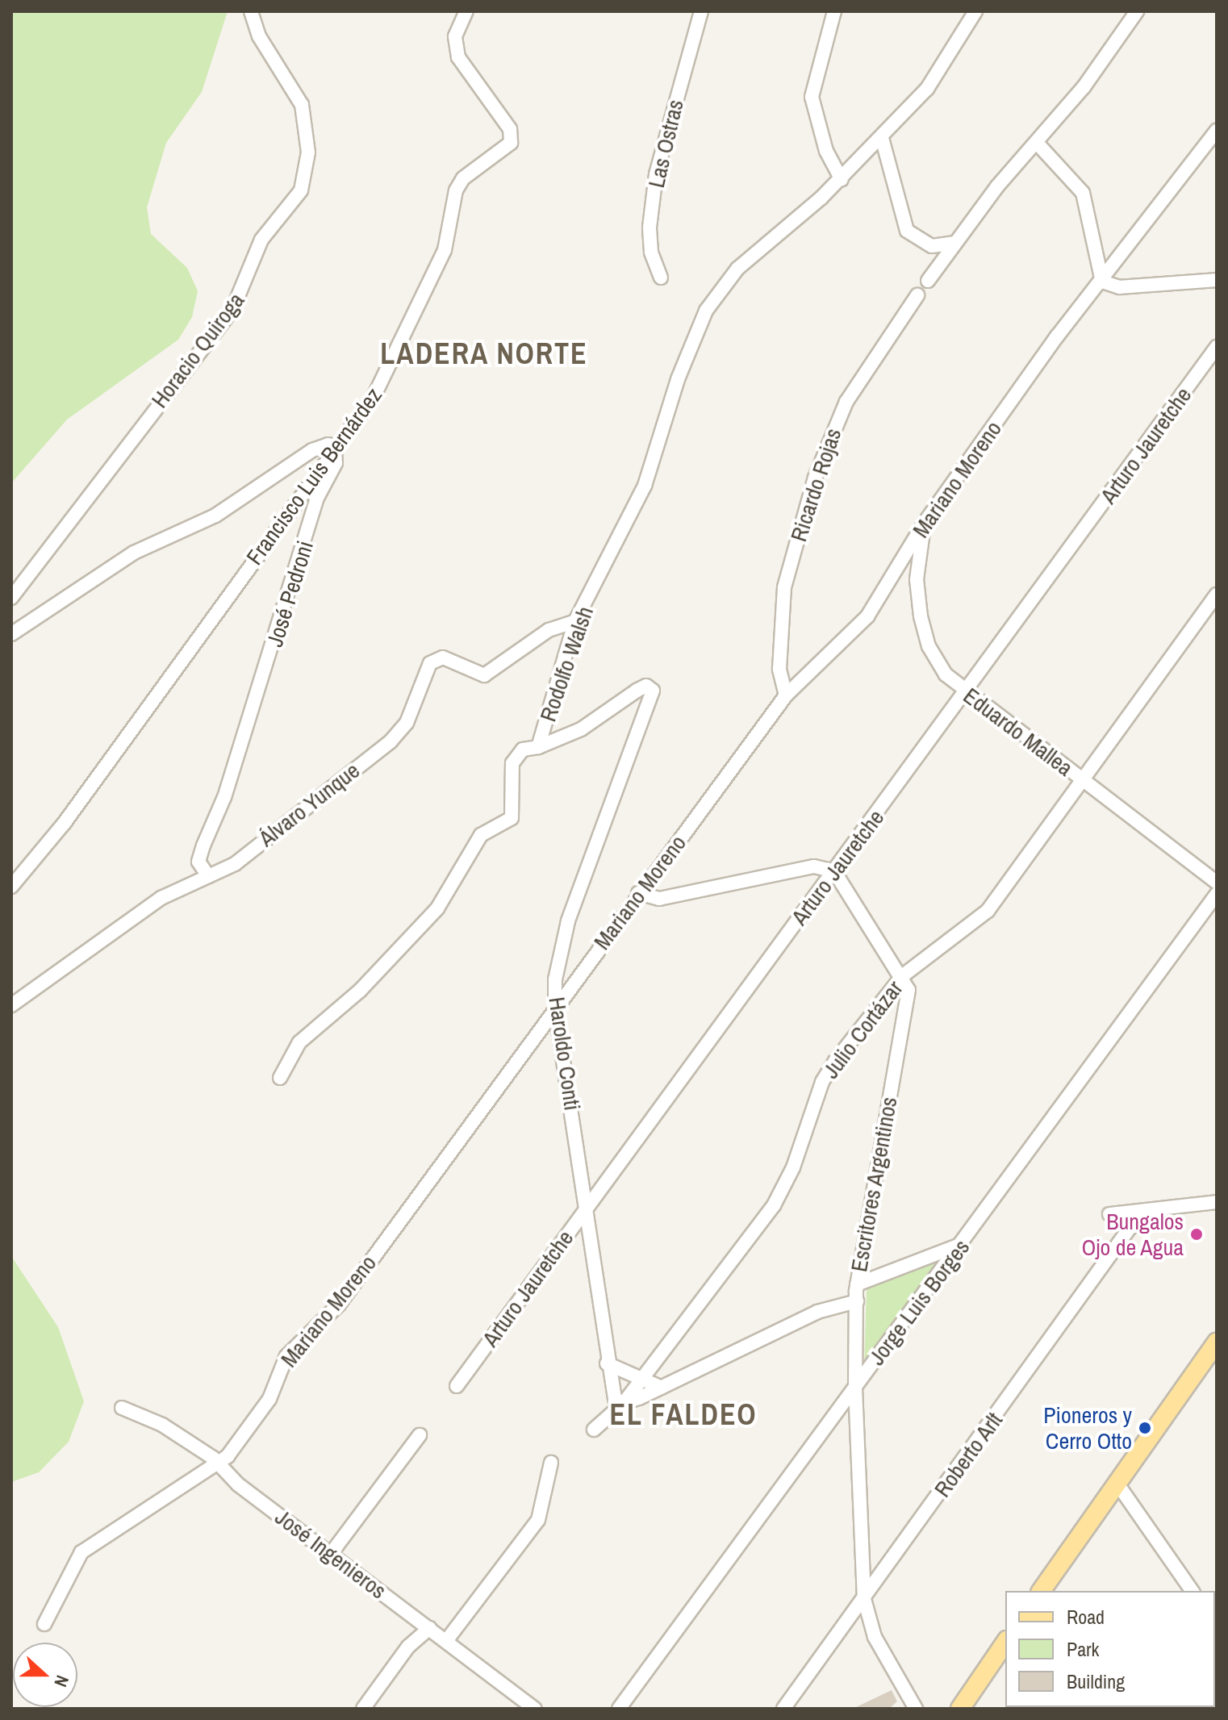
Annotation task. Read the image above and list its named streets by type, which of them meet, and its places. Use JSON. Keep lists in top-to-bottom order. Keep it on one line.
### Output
{"streets":{"street":["Las Ostras","Horacio Quiroga","Arturo Jauretche","Francisco Luis Bernárdez","Mariano Moreno","Ricardo Rojas","José Pedroni","Rodolfo Walsh","Eduardo Mallea","Álvaro Yunque","Julio Cortázar","Haroldo Conti","Escritores Argentinos","Jorge Luis Borges","Roberto Arlt","José Ingenieros"]},"crossings":[["Arturo Jauretche","Eduardo Mallea"],["Arturo Jauretche","Haroldo Conti"],["Arturo Jauretche","Escritores Argentinos"],["Francisco Luis Bernárdez","José Pedroni"],["Mariano Moreno","Ricardo Rojas"],["Mariano Moreno","Eduardo Mallea"],["Mariano Moreno","Haroldo Conti"],["Mariano Moreno","José Ingenieros"],["José Pedroni","Álvaro Yunque"],["Rodolfo Walsh","Álvaro Yunque"],["Rodolfo Walsh","Haroldo Conti"],["Eduardo Mallea","Julio Cortázar"],["Julio Cortázar","Haroldo Conti"],["Julio Cortázar","Escritores Argentinos"],["Escritores Argentinos","Jorge Luis Borges"],["Escritores Argentinos","Roberto Arlt"]],"districts":["LADERA NORTE","EL FALDEO"],"places":["Bungalos Ojo de Agua","Pioneros y Cerro Otto"],"legend":["Road","Park","Building"],"north":"right"}
